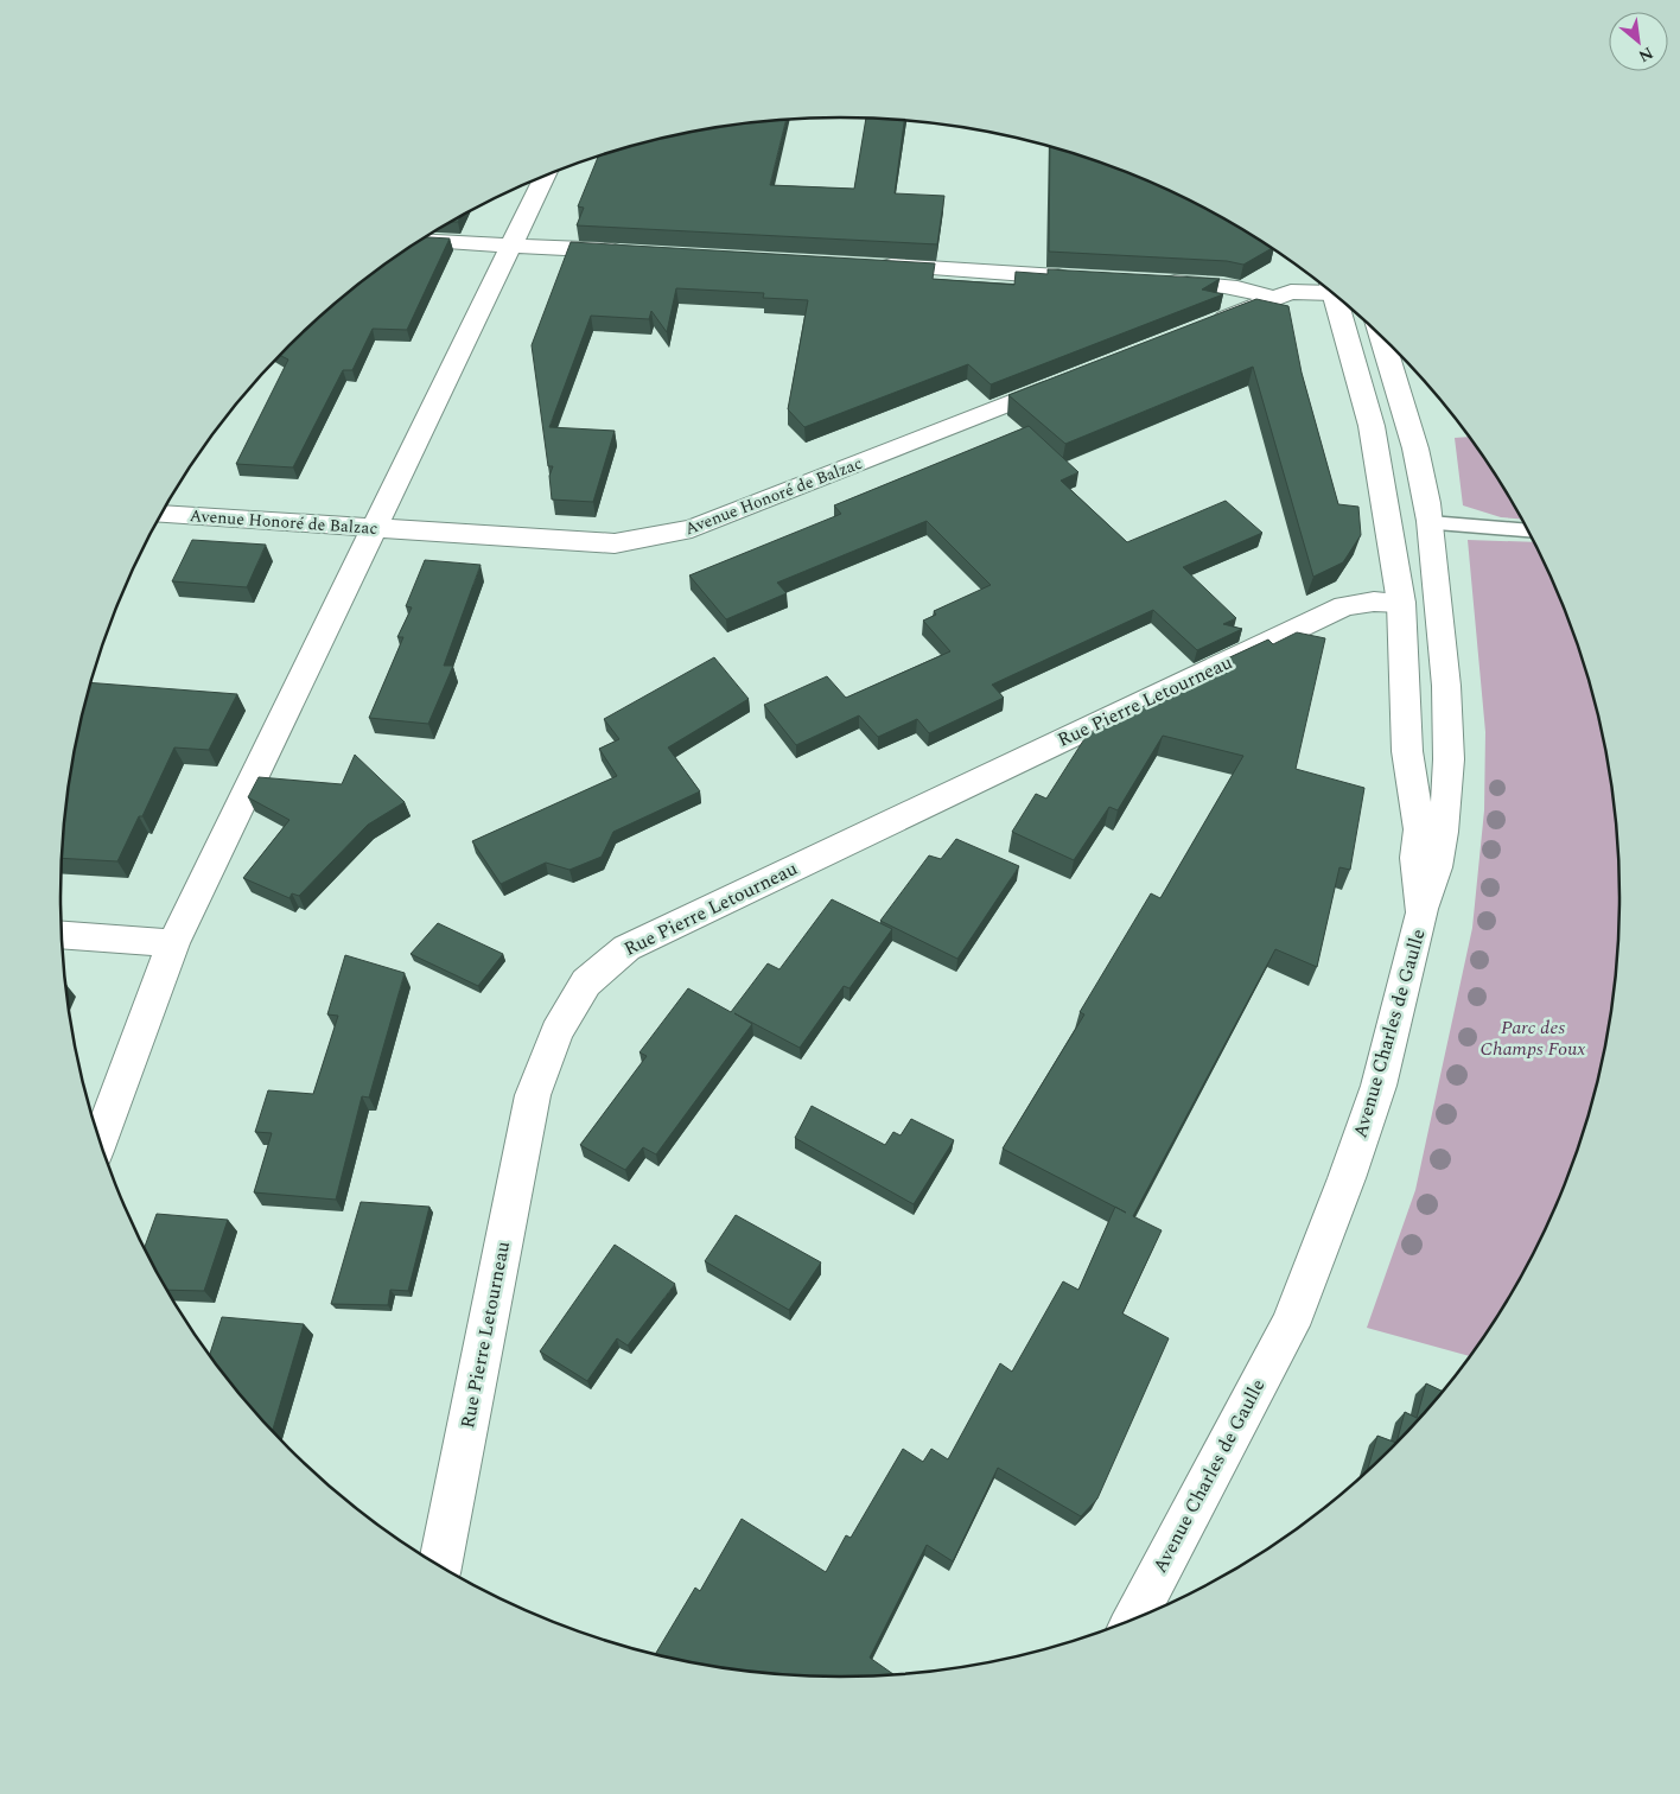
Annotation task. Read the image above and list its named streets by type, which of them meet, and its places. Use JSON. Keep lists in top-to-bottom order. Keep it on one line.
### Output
{"streets":{"street":["Avenue Honoré de Balzac","Rue Pierre Letourneau","Avenue Charles de Gaulle"]},"crossings":[["Rue Pierre Letourneau","Avenue Charles de Gaulle"]],"parks":["Parc des Champs Foux"],"north":"bottom right"}
